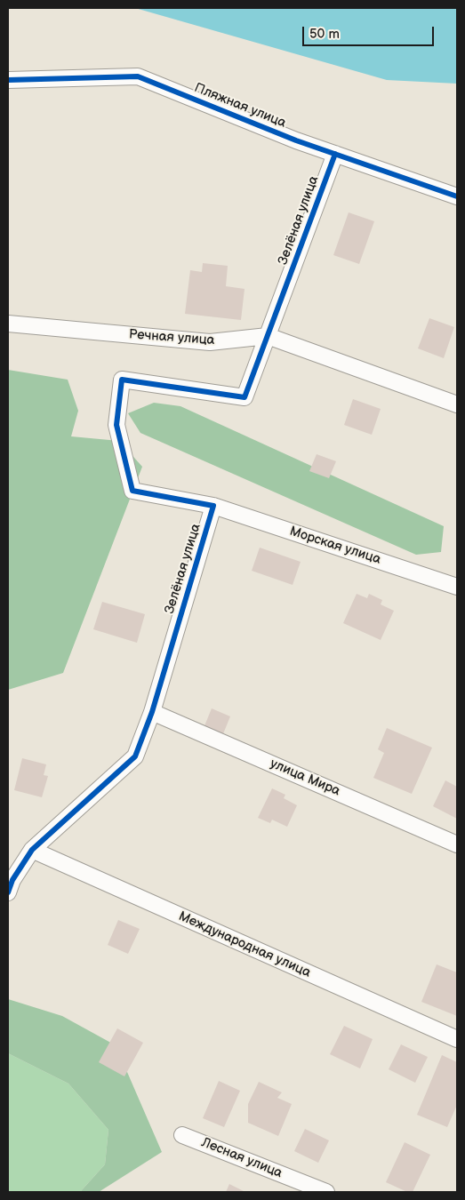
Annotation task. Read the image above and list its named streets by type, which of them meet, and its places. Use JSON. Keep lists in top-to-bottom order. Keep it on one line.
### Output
{"streets":{"street":["Пляжная улица","Зелёная улица","Речная улица","Морская улица","улица Мира","Международная улица","Лесная улица"]},"crossings":[["Пляжная улица","Зелёная улица"],["Зелёная улица","Речная улица"],["Зелёная улица","Морская улица"],["Зелёная улица","улица Мира"],["Зелёная улица","Международная улица"]],"scale_bar":"50 m"}
